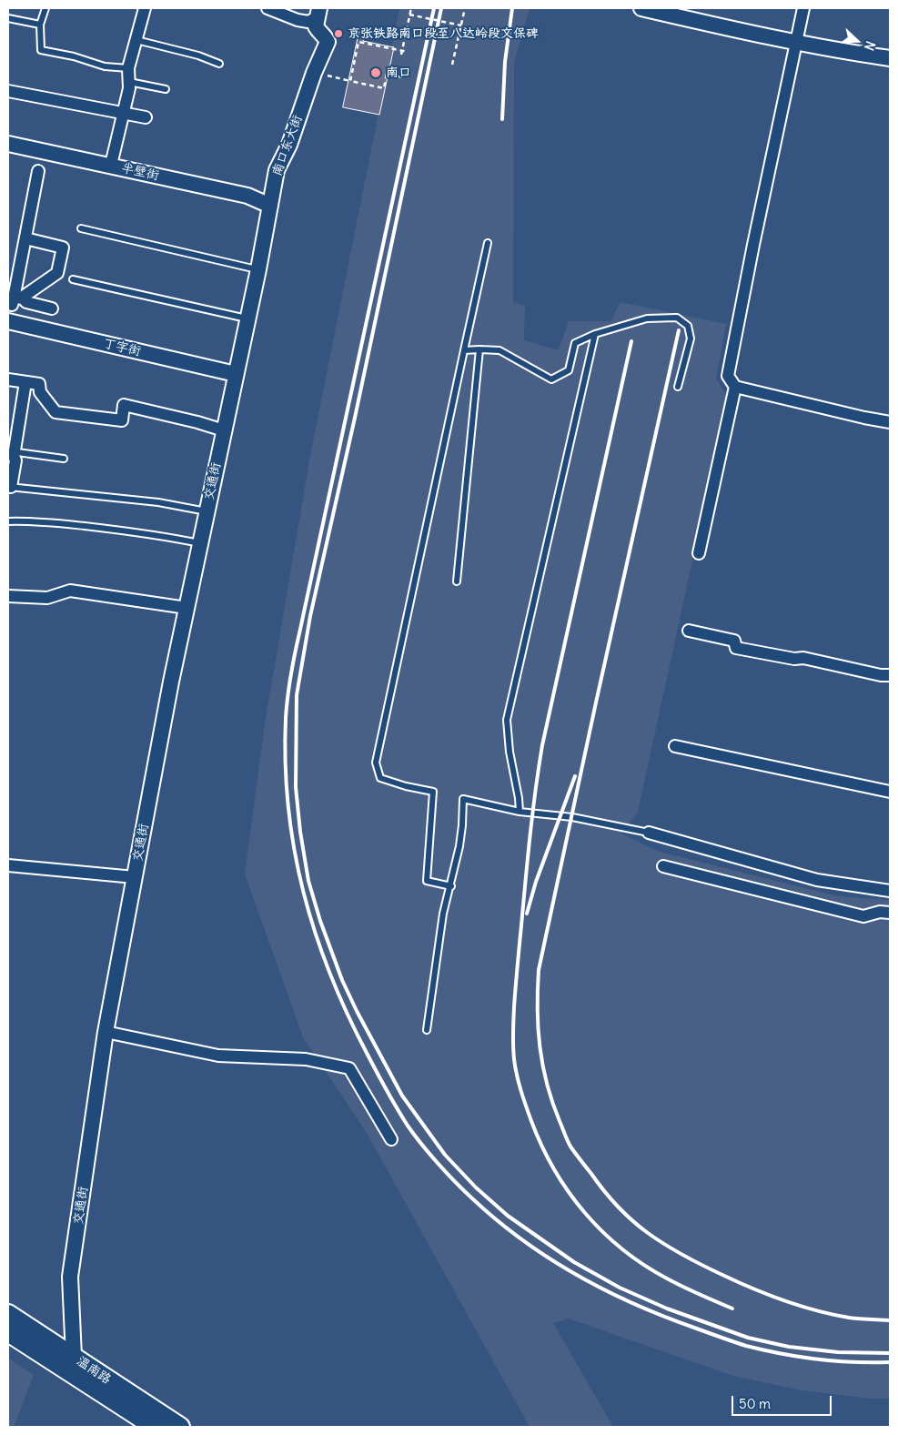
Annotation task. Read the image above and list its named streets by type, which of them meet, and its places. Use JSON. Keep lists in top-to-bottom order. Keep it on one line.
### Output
{"streets":{"main road":["温南路"],"street":["南口东大街","半壁街","丁字街","交通街"]},"crossings":[["南口东大街","半壁街"],["南口东大街","交通街"],["丁字街","交通街"],["交通街","温南路"]],"places":["京张铁路南口段至八达岭段文保碑","南口"],"scale_bar":"50 m","north":"right"}
